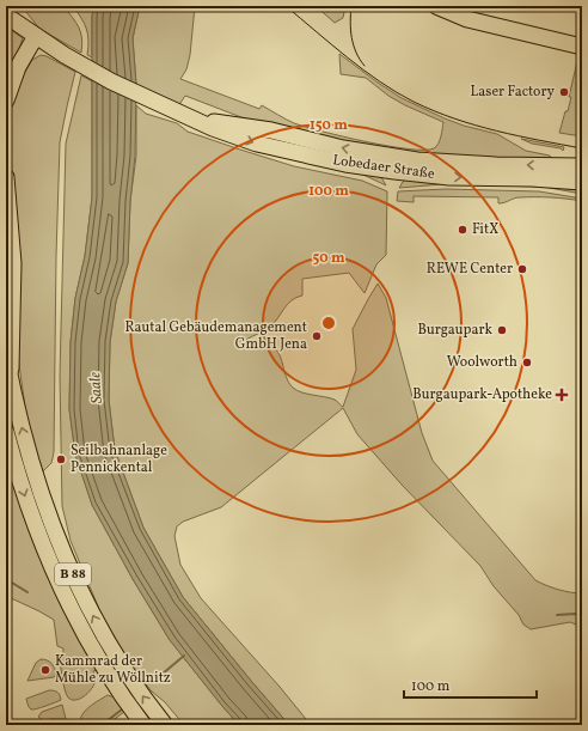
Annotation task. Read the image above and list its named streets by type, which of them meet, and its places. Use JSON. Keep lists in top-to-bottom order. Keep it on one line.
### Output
{"streets":{"main road":["Lobedaer Straße","B 88"]},"water":["Saale"],"places":{"other":["Laser Factory","FitX","REWE Center","Burgaupark","Rautal Gebäudemanagement GmbH Jena","Woolworth","Seilbahnanlage Pennickental","Kammrad der Mühle zu Wöllnitz"],"health":["Burgaupark-Apotheke"]},"scale_bar":"100 m","rings":["150 m","100 m","50 m"]}
